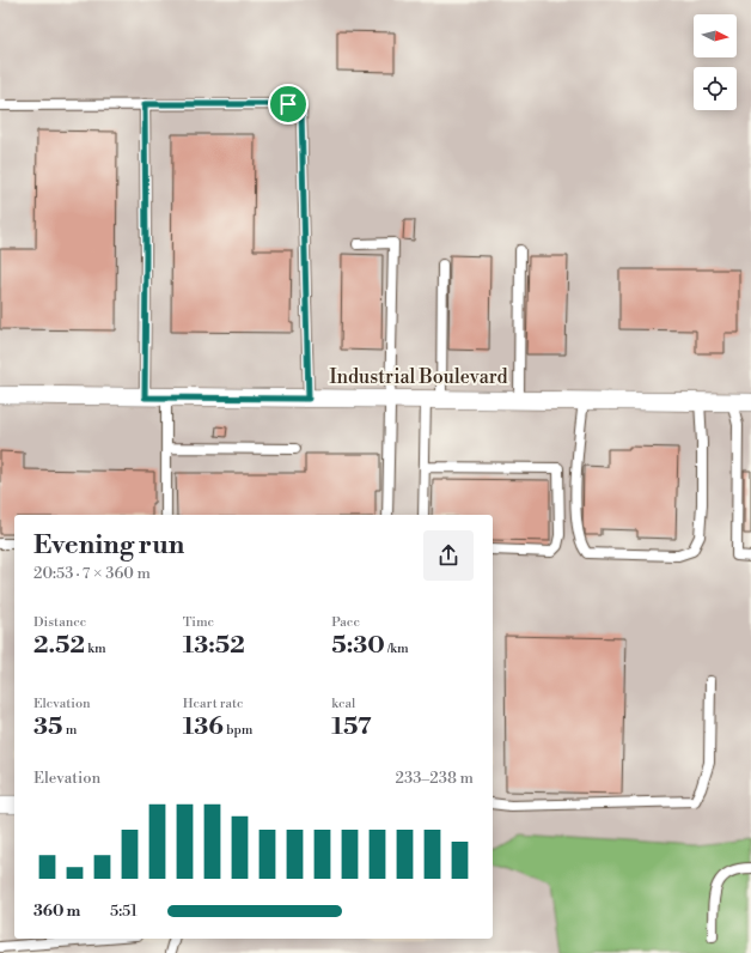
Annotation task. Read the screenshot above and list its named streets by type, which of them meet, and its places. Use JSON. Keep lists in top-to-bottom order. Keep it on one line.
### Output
{"streets":{"street":["Industrial Boulevard"]},"north":"right","page":{"heading":["Evening run","20:53 · 7 × 360 m"],"stats":[["Distance","2.52 km"],["Time","13:52"],["Pace","5:30 /km"],["Elevation","35 m"],["Heart rate","136 bpm"],["kcal","157"]],"chart":["Elevation","233–238 m"],"list":[{"name":"360 m","note":"5:51"}]}}
